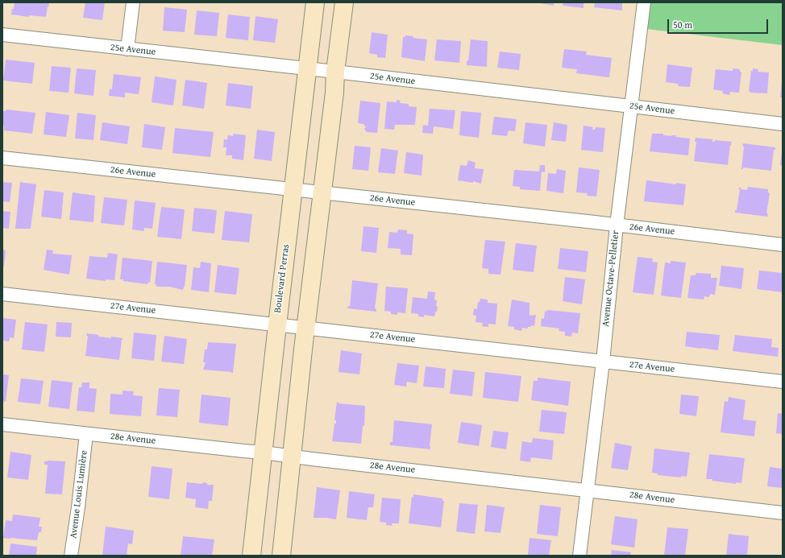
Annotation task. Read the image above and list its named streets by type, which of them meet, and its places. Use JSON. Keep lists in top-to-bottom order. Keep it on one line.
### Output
{"streets":{"main road":["Boulevard Perras"],"street":["25e Avenue","26e Avenue","Avenue Octave-Pelletier","27e Avenue","28e Avenue","Avenue Louis Lumière"]},"crossings":[["25e Avenue","Boulevard Perras"],["25e Avenue","Avenue Octave-Pelletier"],["26e Avenue","Boulevard Perras"],["26e Avenue","Avenue Octave-Pelletier"],["Boulevard Perras","27e Avenue"],["Boulevard Perras","28e Avenue"],["Avenue Octave-Pelletier","27e Avenue"],["Avenue Octave-Pelletier","28e Avenue"],["28e Avenue","Avenue Louis Lumière"]],"scale_bar":"50 m"}
